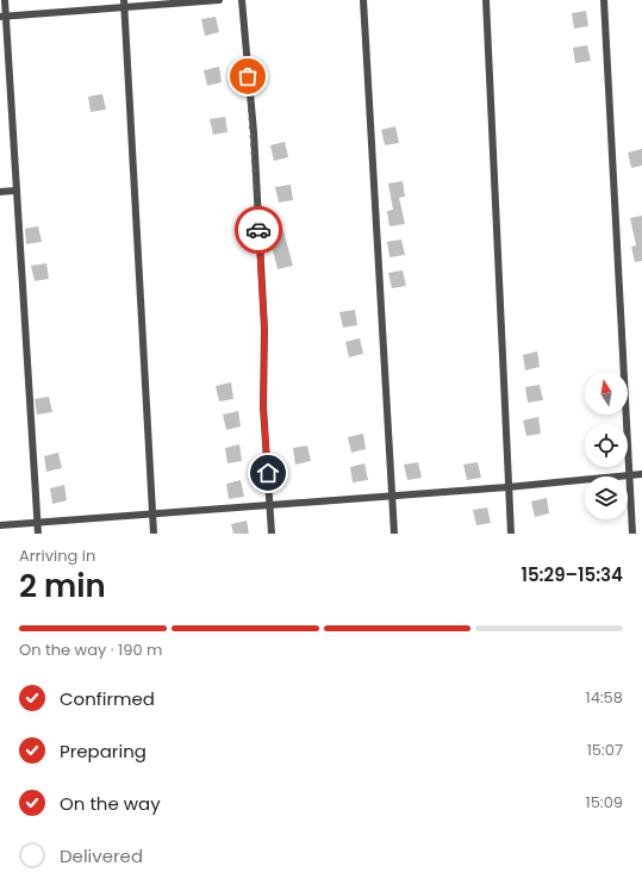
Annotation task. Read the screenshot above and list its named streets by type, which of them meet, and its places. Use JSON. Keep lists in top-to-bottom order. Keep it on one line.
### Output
{"north":"top","page":{"heading":["2 min","Arriving in","15:29–15:34"],"bar":"On the way · 190 m","list":[["Confirmed","14:58"],["Preparing","15:07"],["On the way","15:09"],"Delivered"]}}
